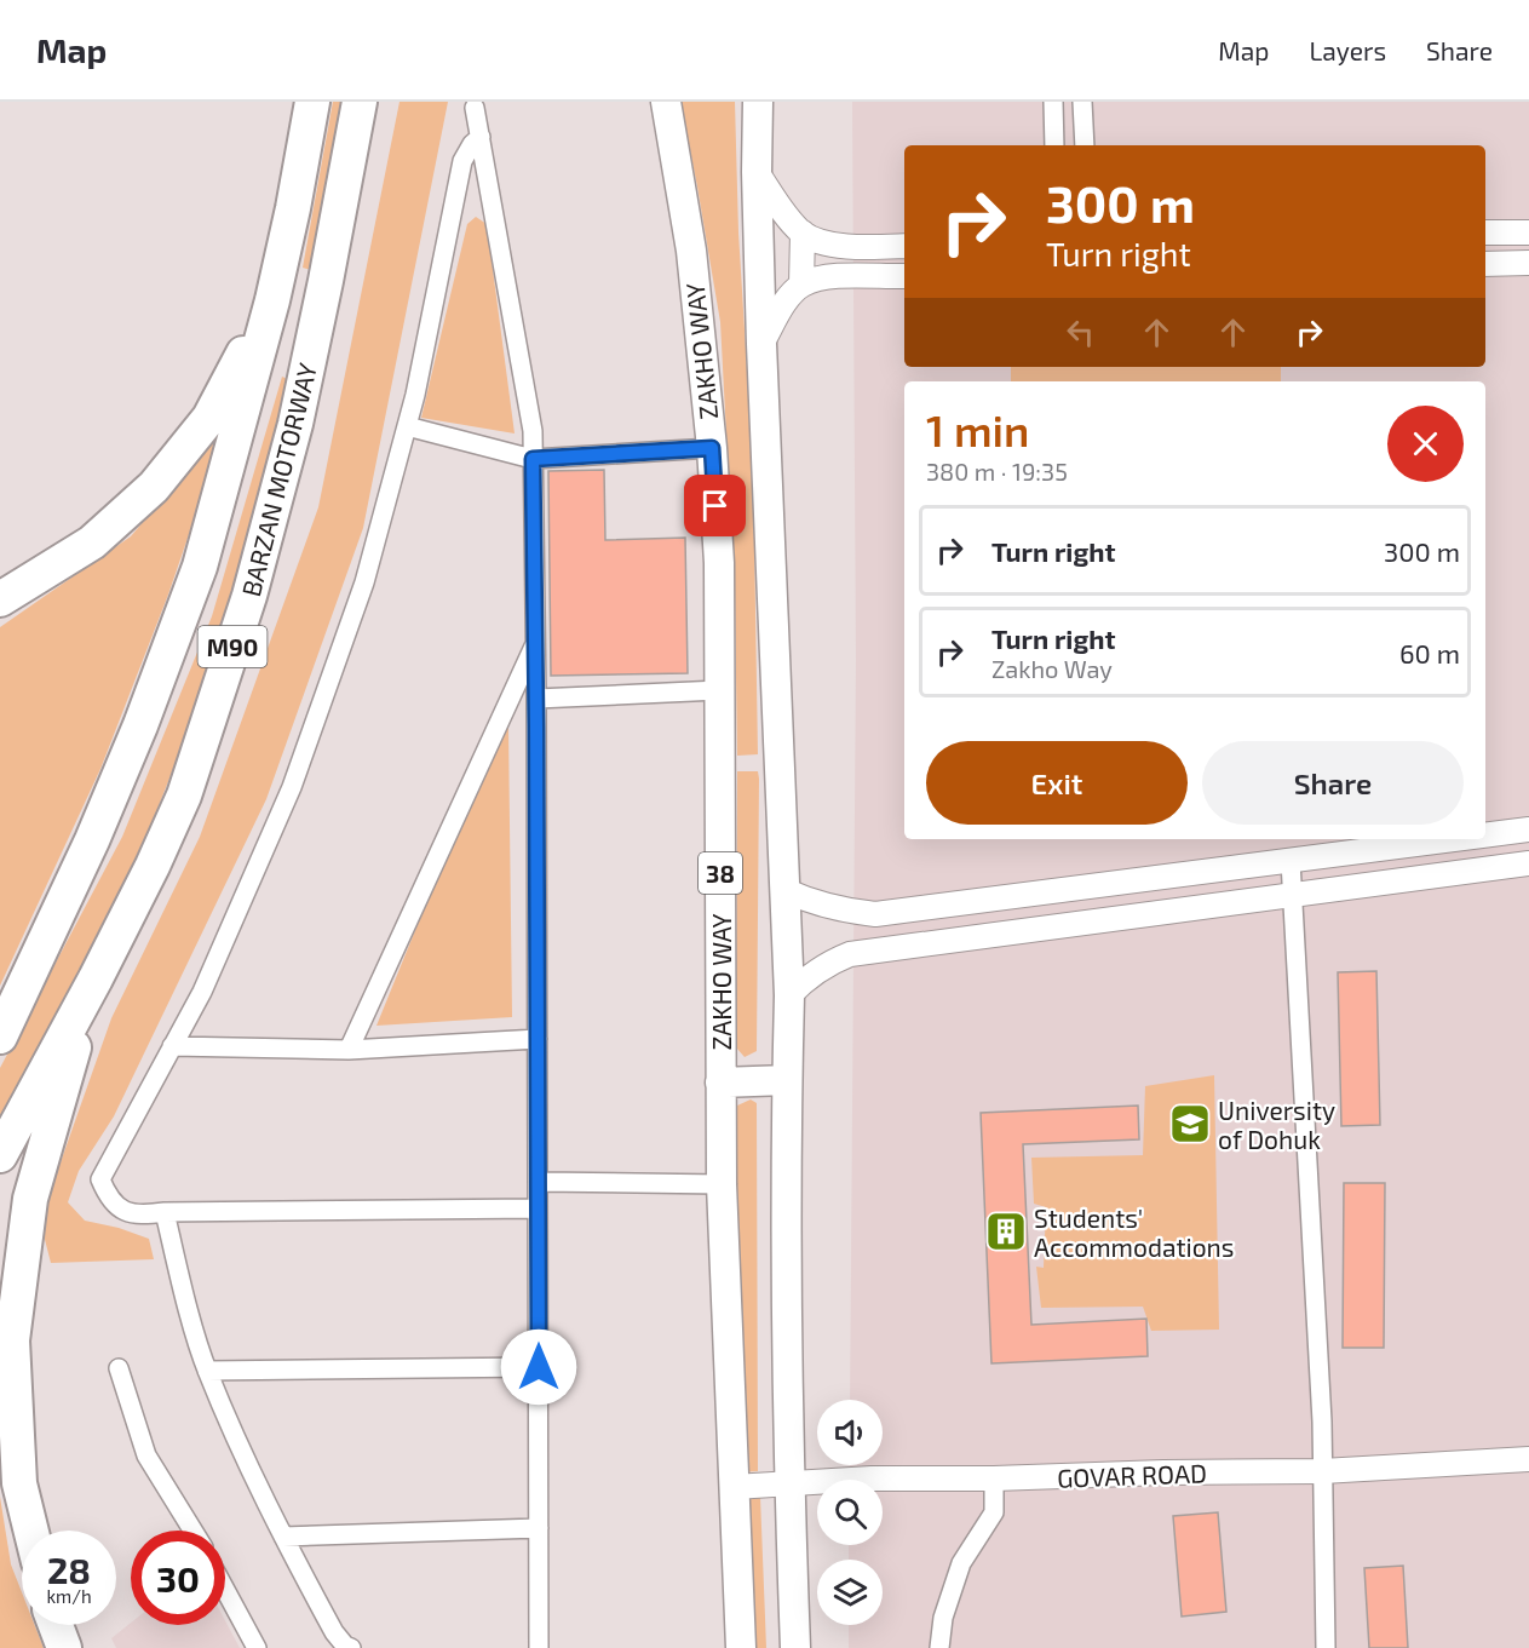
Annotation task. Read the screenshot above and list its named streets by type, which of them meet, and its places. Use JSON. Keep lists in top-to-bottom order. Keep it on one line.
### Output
{"streets":{"highway":["BARZAN MOTORWAY","M90"],"main road":["ZAKHO WAY","38"],"street":["GOVAR ROAD"]},"crossings":[["ZAKHO WAY","GOVAR ROAD"]],"places":{"school or university":["University of Dohuk"],"building":["Students' Accommodations"]},"page":{"header":"Map","nav":["Map","Layers","Share"],"turn":["300 m","Turn right"],"heading":["1 min","380 m · 19:35"],"list":[{"name":"Turn right","value":"300 m"},{"name":"Turn right","note":"Zakho Way","value":"60 m"}],"buttons":["Exit","Share"],"speed":"28 km/h","limit":"30"}}
